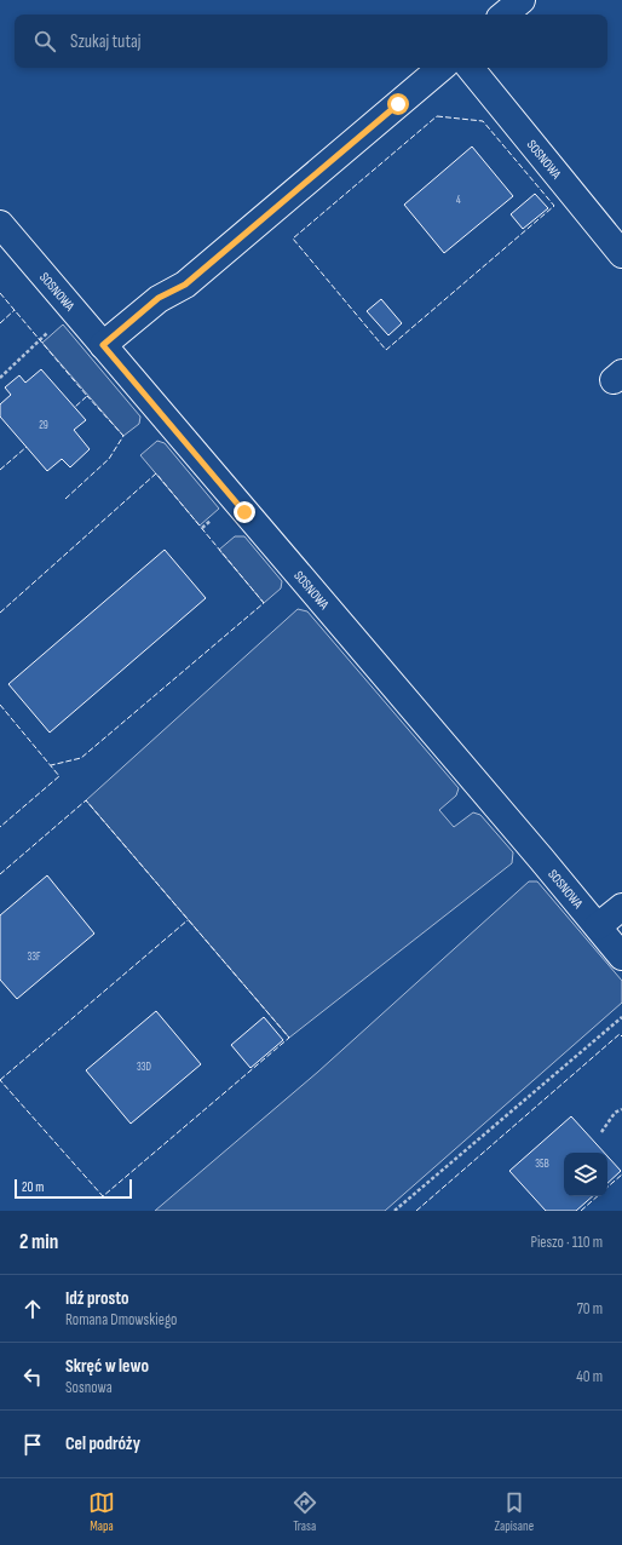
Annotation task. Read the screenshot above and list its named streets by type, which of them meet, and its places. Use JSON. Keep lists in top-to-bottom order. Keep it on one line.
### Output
{"streets":{"street":["SOSNOWA"]},"house_numbers":["4","29","33F","33D","35B"],"scale_bar":"20 m","page":{"search":"Szukaj tutaj","scale":"20 m","heading":["2 min","Pieszo · 110 m"],"list":[["Idź prosto","Romana Dmowskiego","70 m"],["Skręć w lewo","Sosnowa","40 m"],"Cel podróży"],"nav":["Mapa","Trasa","Zapisane"]}}
